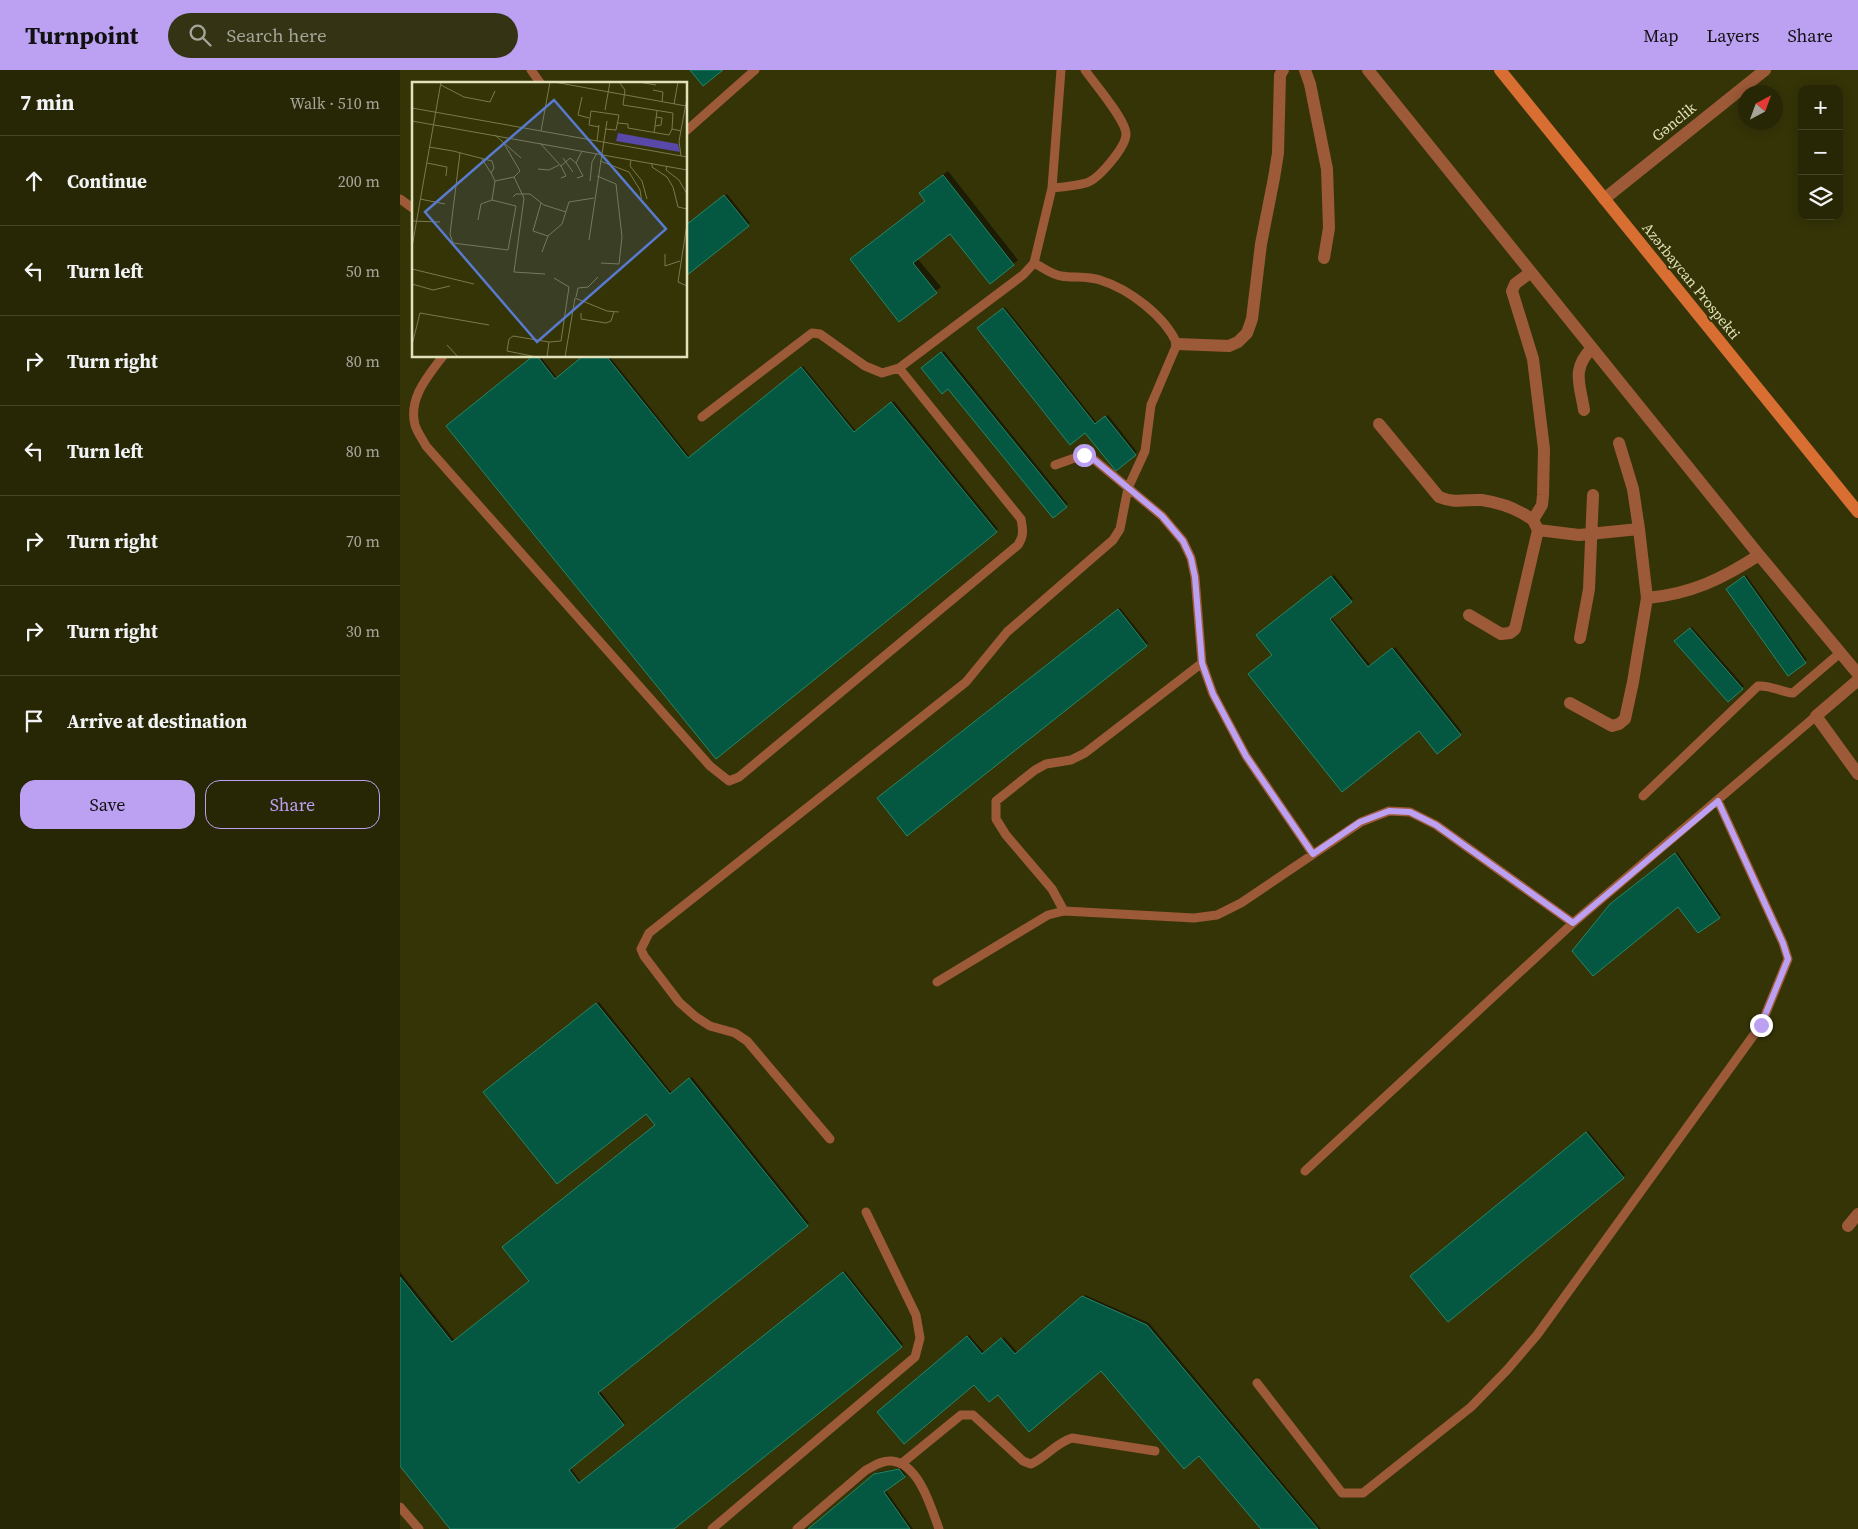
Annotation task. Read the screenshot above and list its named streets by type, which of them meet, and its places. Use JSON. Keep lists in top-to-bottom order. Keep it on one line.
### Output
{"streets":{"street":["Gənclik","Azərbaycan Prospekti"]},"crossings":[["Gənclik","Azərbaycan Prospekti"]],"north":"top right","page":{"header":"Turnpoint","search":"Search here","nav":["Map","Layers","Share"],"heading":["7 min","Walk · 510 m"],"map_buttons":["+","−"],"list":[["Continue","200 m"],["Turn left","50 m"],["Turn right","80 m"],["Turn left","80 m"],["Turn right","70 m"],["Turn right","30 m"],"Arrive at destination"],"buttons":["Save","Share"]}}
